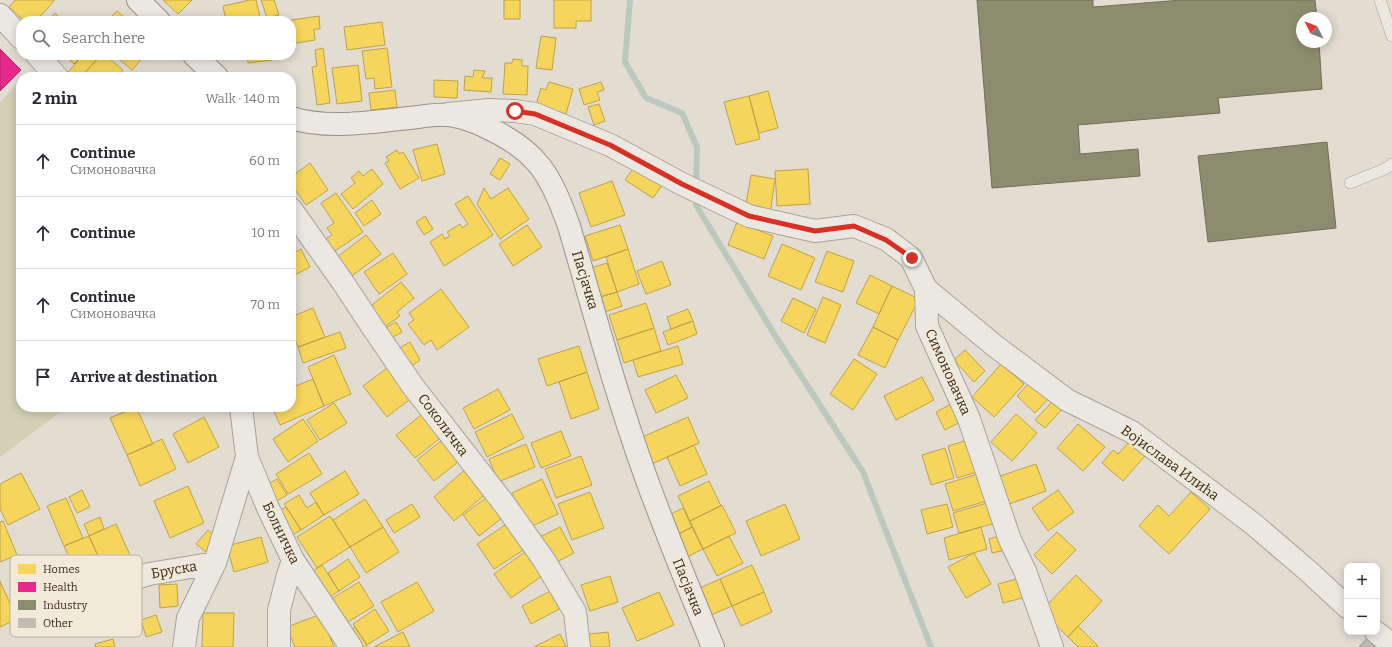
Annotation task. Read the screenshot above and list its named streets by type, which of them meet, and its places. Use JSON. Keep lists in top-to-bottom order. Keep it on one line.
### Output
{"streets":{"street":["Пасјачка","Симоновачка","Соколичка","Војислава Илића","Болничка","Бруска"]},"crossings":[["Пасјачка","Симоновачка"],["Симоновачка","Војислава Илића"]],"legend":["Homes","Health","Industry","Other"],"north":"top left","page":{"search":"Search here","heading":["2 min","Walk · 140 m"],"list":[["Continue","Симоновачка","60 m"],["Continue","10 m"],["Continue","Симоновачка","70 m"],"Arrive at destination"],"map_buttons":["+","−"]}}
